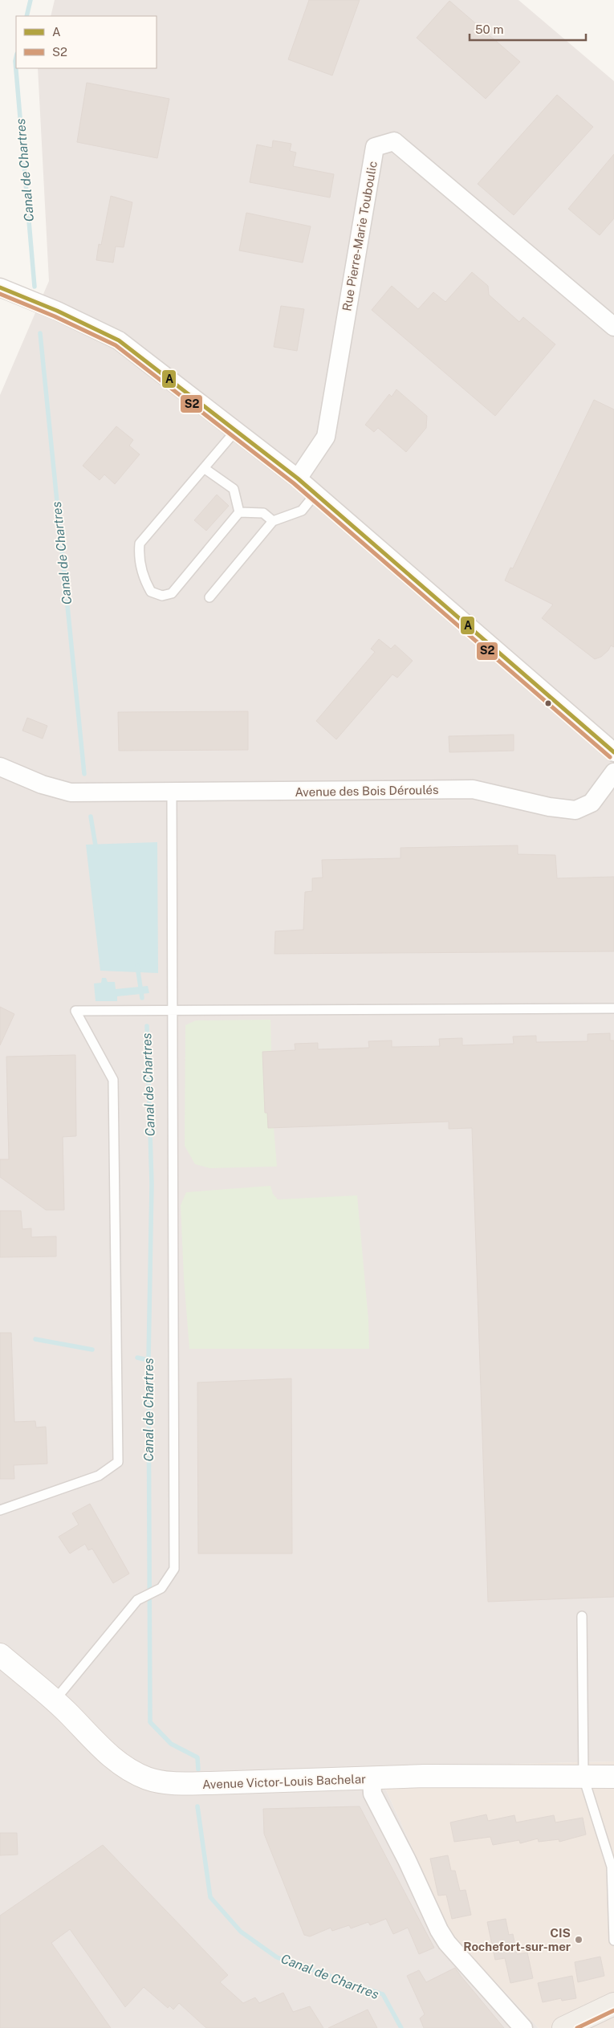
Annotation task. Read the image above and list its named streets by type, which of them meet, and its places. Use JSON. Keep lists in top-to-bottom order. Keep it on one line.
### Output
{"streets":{"main road":["Avenue Victor-Louis Bachelar"],"street":["Rue Pierre-Marie Touboulic","Avenue des Bois Déroulés"]},"water":["Canal de Chartres"],"places":["CIS Rochefort-sur-mer"],"lines":["transit line A","transit line S2"],"legend":["A","S2"],"scale_bar":"50 m"}
